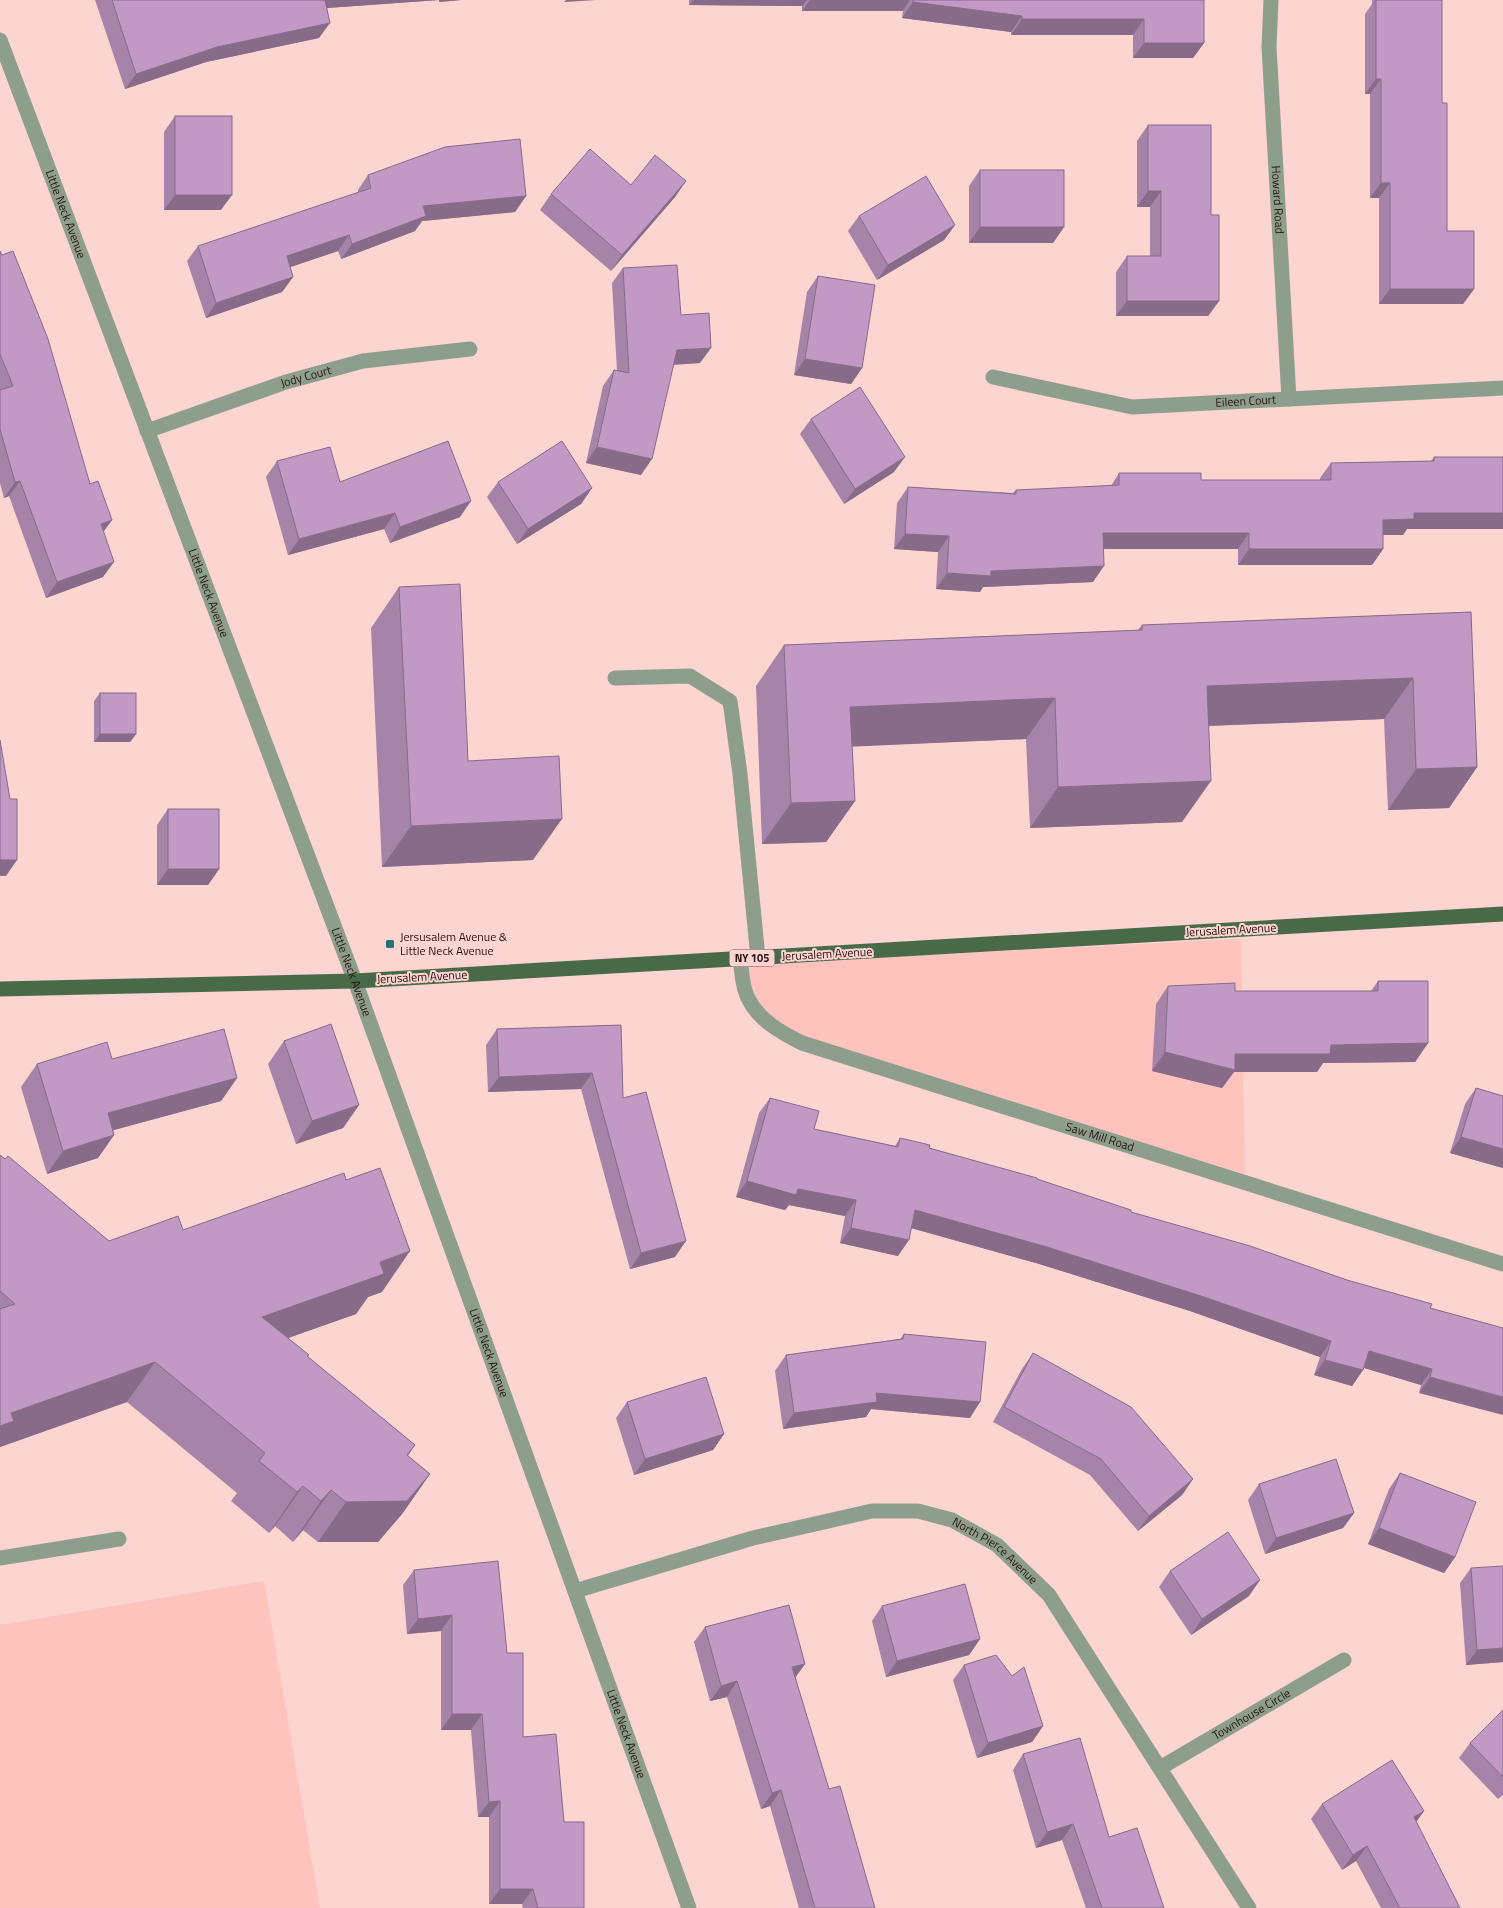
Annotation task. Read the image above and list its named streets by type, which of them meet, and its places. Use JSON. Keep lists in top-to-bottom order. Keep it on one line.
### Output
{"streets":{"main road":["Jerusalem Avenue","NY 105"],"street":["Howard Road","Little Neck Avenue","Jody Court","Eileen Court","Saw Mill Road","North Pierce Avenue","Townhouse Circle"]},"crossings":[["Howard Road","Eileen Court"],["Little Neck Avenue","Jody Court"],["Little Neck Avenue","Jerusalem Avenue"],["Little Neck Avenue","North Pierce Avenue"],["Jerusalem Avenue","Saw Mill Road"],["North Pierce Avenue","Townhouse Circle"]],"places":{"transit":["Jersusalem Avenue & Little Neck Avenue"]}}
